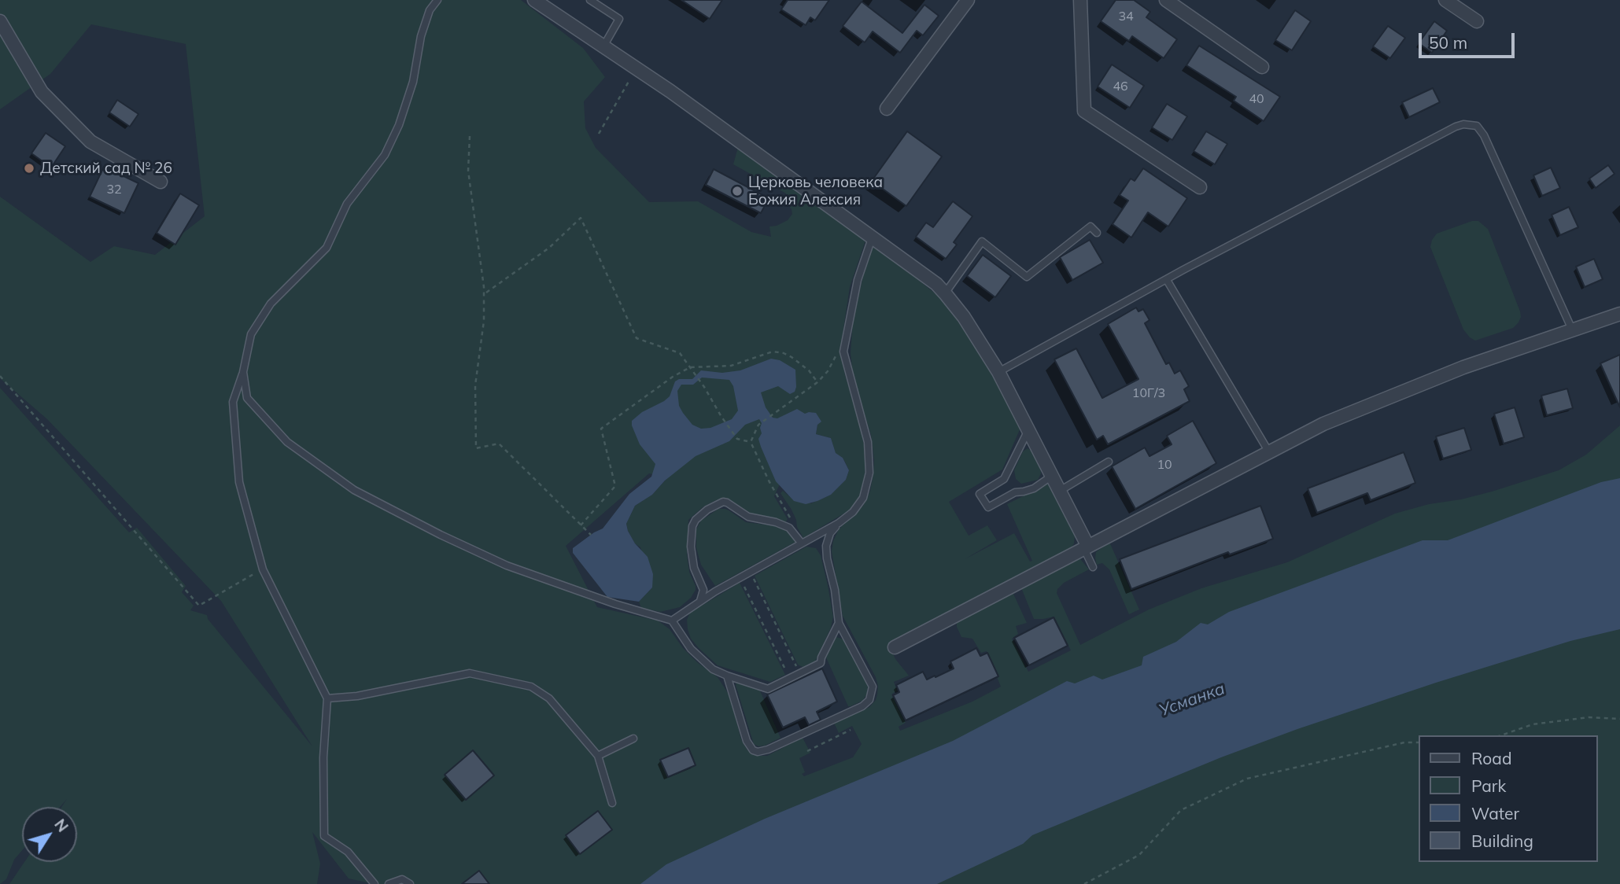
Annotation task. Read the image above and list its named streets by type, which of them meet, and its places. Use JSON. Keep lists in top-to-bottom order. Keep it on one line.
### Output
{"water":["Усманка"],"places":["Детский сад № 26","Церковь человека Божия Алексия"],"house_numbers":["34","46","40","32","10Г/3","10"],"legend":["Road","Park","Water","Building"],"scale_bar":"50 m","north":"top right"}
